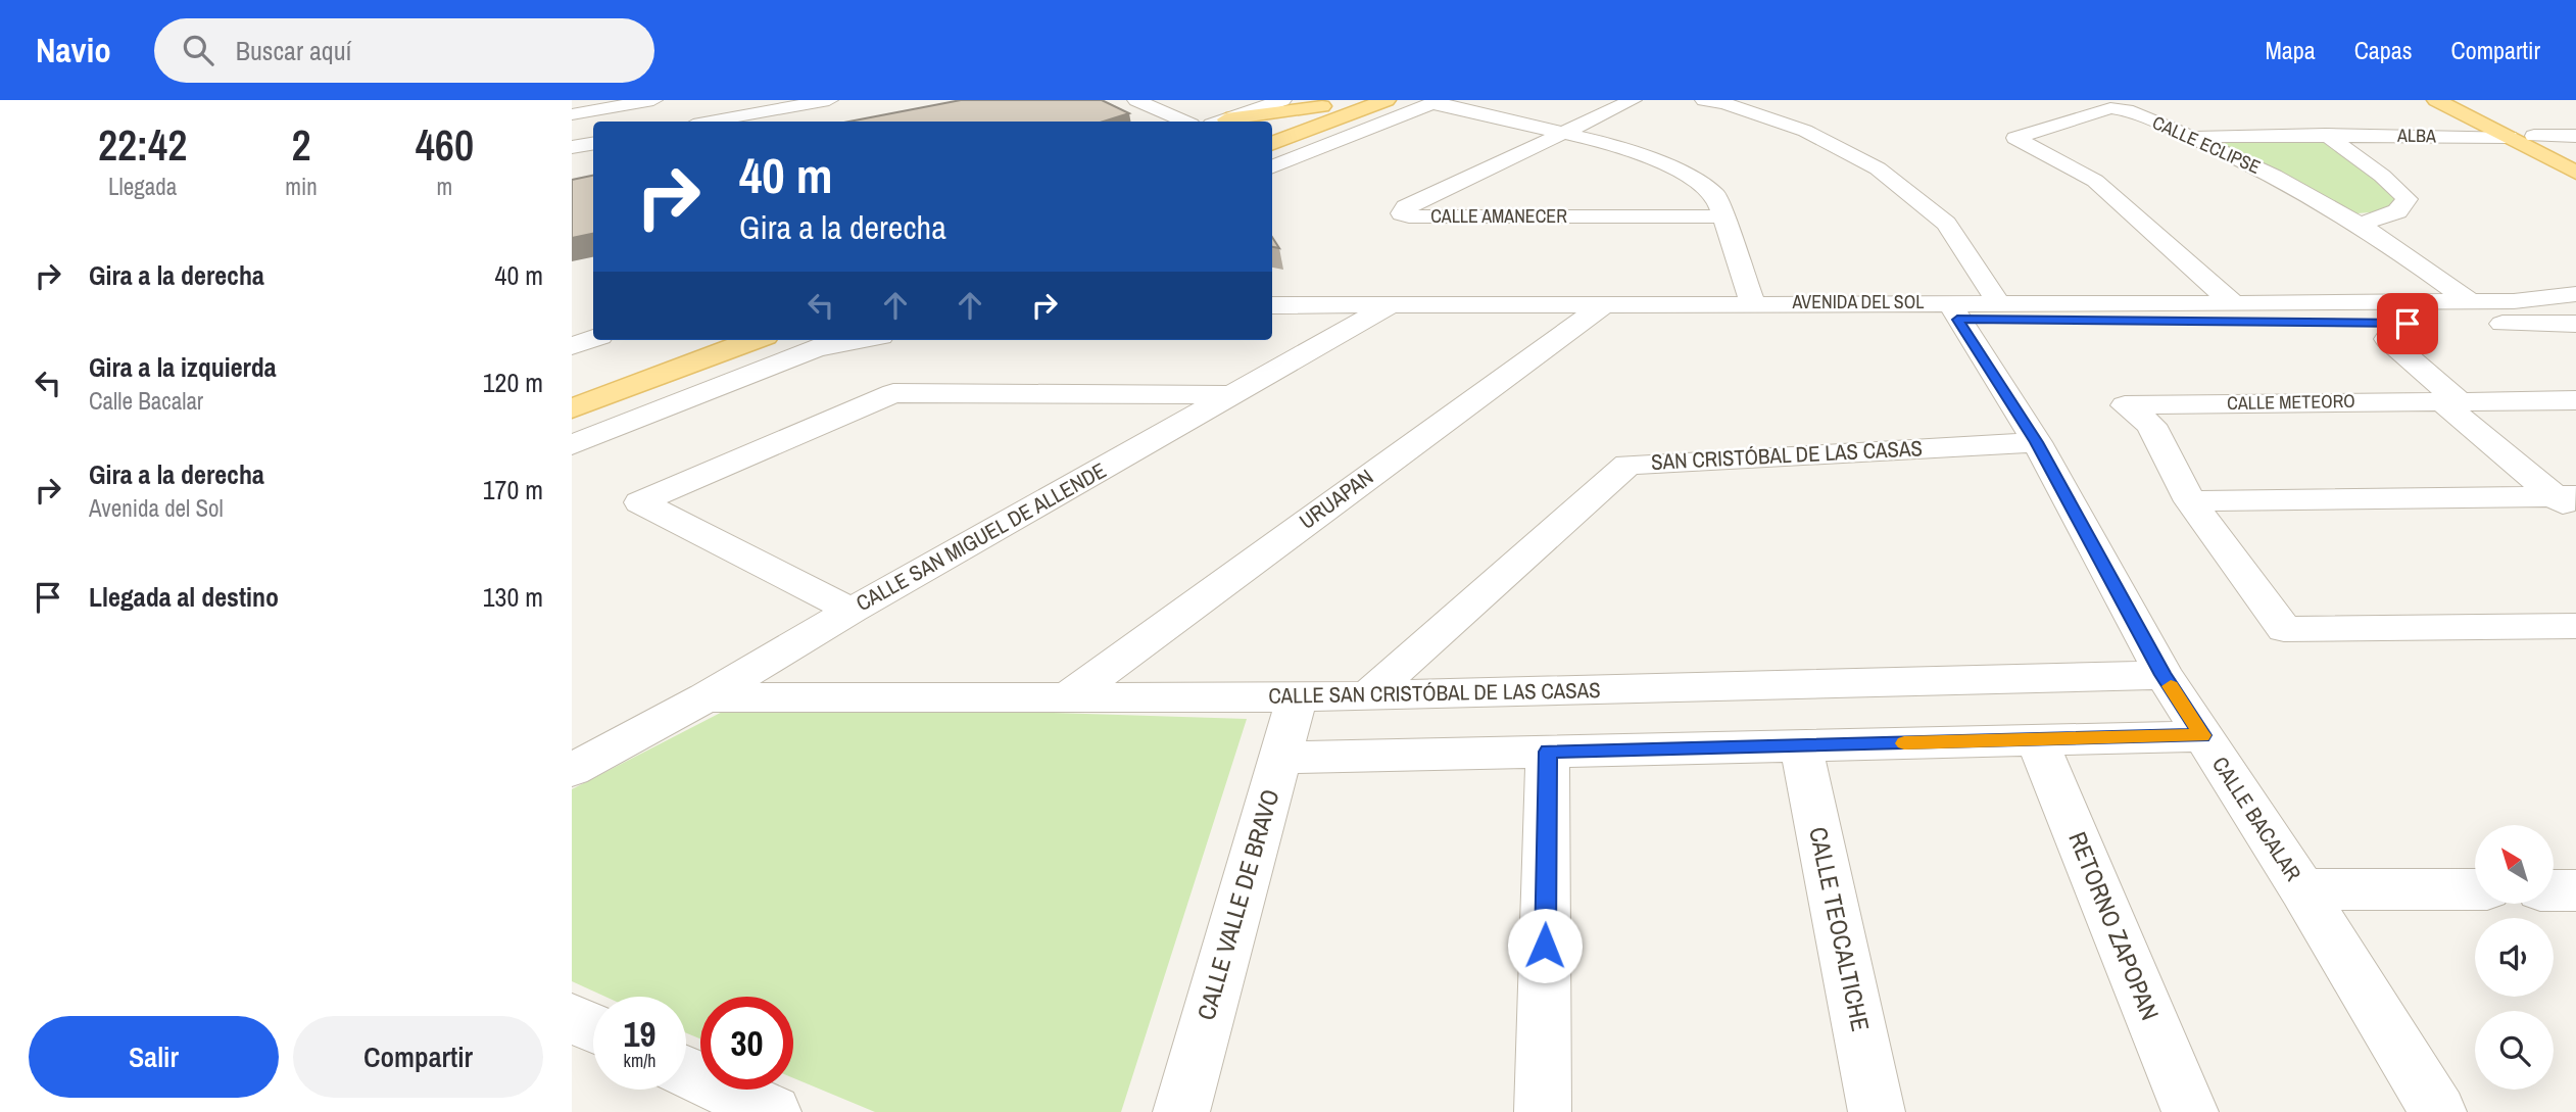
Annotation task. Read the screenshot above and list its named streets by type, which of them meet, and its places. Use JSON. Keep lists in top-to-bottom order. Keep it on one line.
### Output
{"streets":{"street":["ALBA","CALLE ECLIPSE","CALLE AMANECER","AVENIDA DEL SOL","CALLE METEORO","SAN CRISTÓBAL DE LAS CASAS","URUAPAN","CALLE SAN MIGUEL DE ALLENDE","CALLE SAN CRISTÓBAL DE LAS CASAS","CALLE BACALAR","CALLE VALLE DE BRAVO","RETORNO ZAPOPAN","CALLE TEOCALTICHE"]},"crossings":[["ALBA","CALLE ECLIPSE"],["CALLE ECLIPSE","AVENIDA DEL SOL"],["AVENIDA DEL SOL","URUAPAN"],["AVENIDA DEL SOL","CALLE SAN MIGUEL DE ALLENDE"],["AVENIDA DEL SOL","CALLE BACALAR"],["SAN CRISTÓBAL DE LAS CASAS","CALLE SAN CRISTÓBAL DE LAS CASAS"],["SAN CRISTÓBAL DE LAS CASAS","CALLE BACALAR"],["URUAPAN","CALLE SAN CRISTÓBAL DE LAS CASAS"],["CALLE SAN MIGUEL DE ALLENDE","CALLE SAN CRISTÓBAL DE LAS CASAS"],["CALLE SAN CRISTÓBAL DE LAS CASAS","CALLE BACALAR"],["CALLE SAN CRISTÓBAL DE LAS CASAS","CALLE VALLE DE BRAVO"]],"north":"top left","page":{"header":"Navio","search":"Buscar aquí","nav":["Mapa","Capas","Compartir"],"eta":["22:42","Llegada","2","min","460","m"],"turn":["40 m","Gira a la derecha"],"list":[{"name":"Gira a la derecha","value":"40 m"},{"name":"Gira a la izquierda","note":"Calle Bacalar","value":"120 m"},{"name":"Gira a la derecha","note":"Avenida del Sol","value":"170 m"},{"name":"Llegada al destino","value":"130 m"}],"speed":"19 km/h","limit":"30","buttons":["Salir","Compartir"]}}
